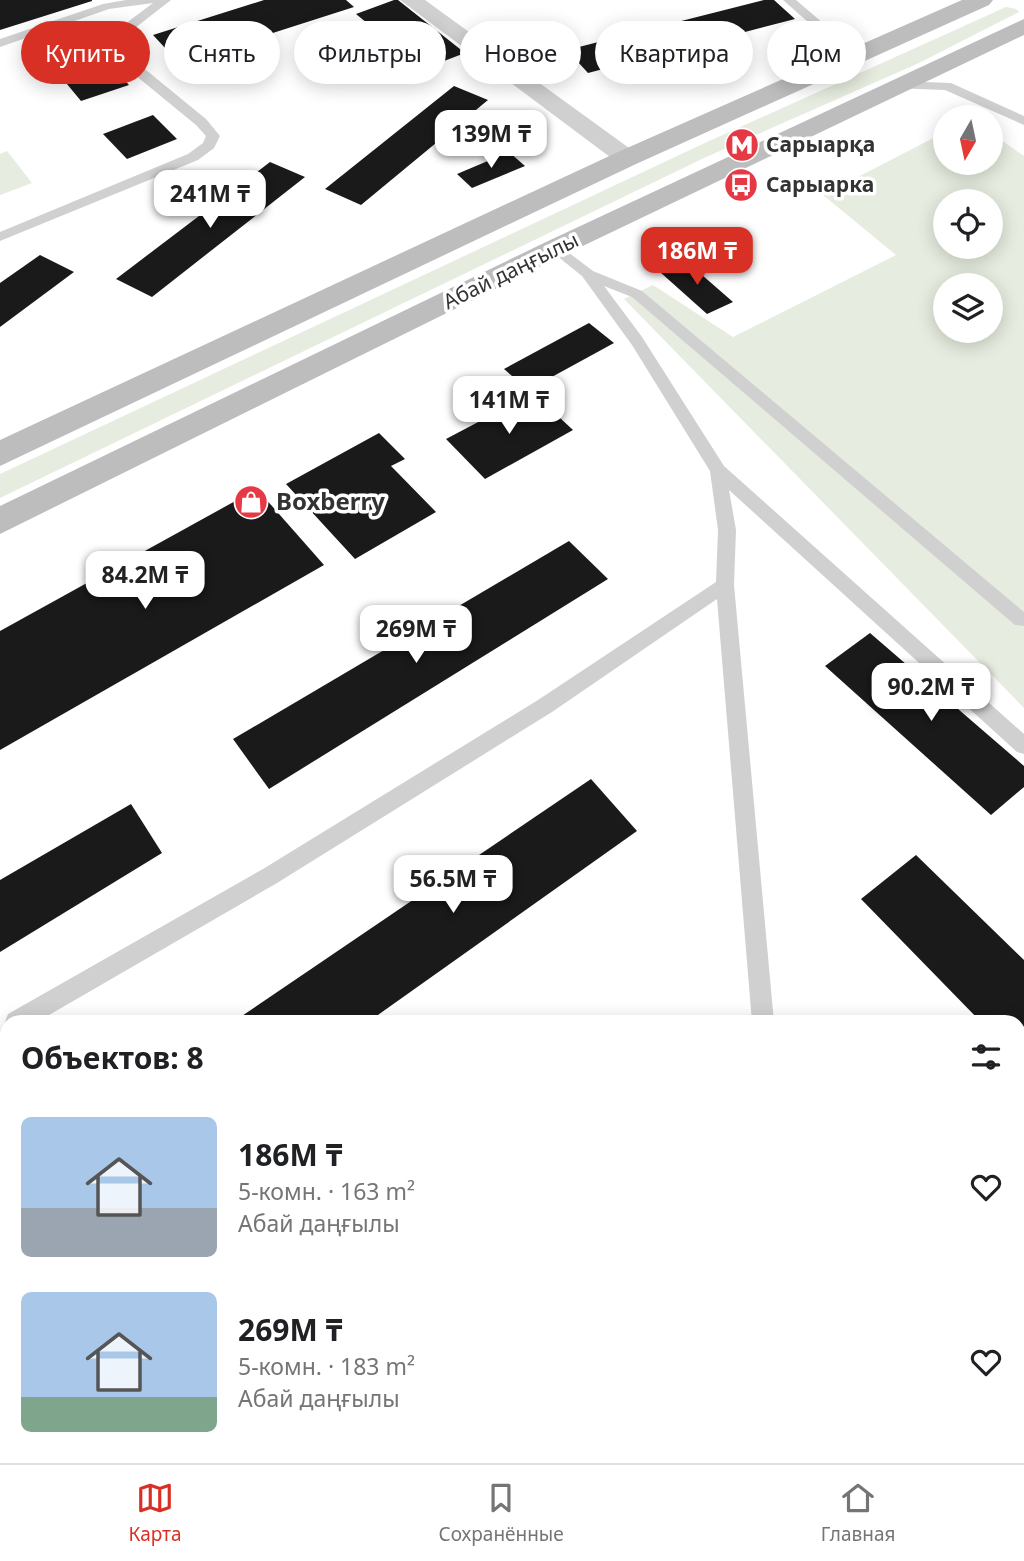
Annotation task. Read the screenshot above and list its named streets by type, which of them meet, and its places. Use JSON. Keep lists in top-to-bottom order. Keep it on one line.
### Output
{"streets":{"main road":["Абай даңғылы"]},"places":{"metro station":["Сарыарқа"],"bus stop":["Сарыарка"],"shop":["Boxberry"]},"north":"bottom","page":{"chip":["Купить","Снять","Фильтры","Новое","Квартира","Дом"],"price":["139M ₸","241M ₸","186M ₸","141M ₸","84.2M ₸","269M ₸","90.2M ₸","56.5M ₸"],"heading":"Объектов: 8","list":[{"name":"186M ₸","note":"5-комн. · 163 m² · Абай даңғылы"},{"name":"269M ₸","note":"5-комн. · 183 m² · Абай даңғылы"}],"tabs":["Карта","Сохранённые","Главная"]}}
